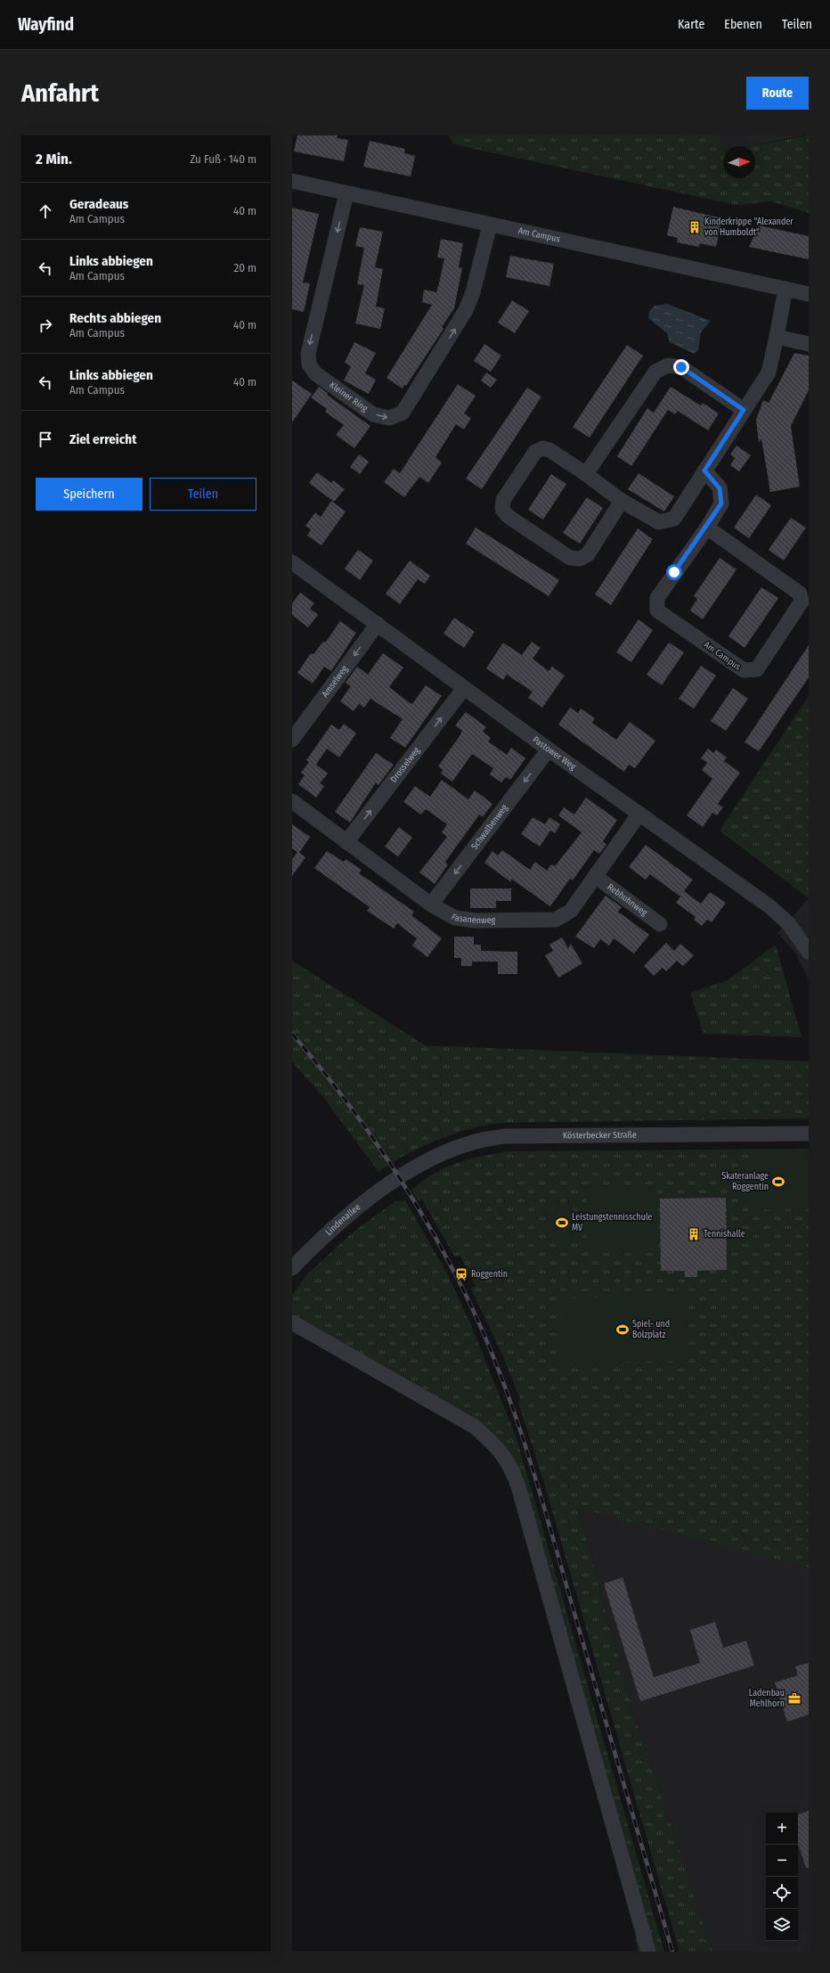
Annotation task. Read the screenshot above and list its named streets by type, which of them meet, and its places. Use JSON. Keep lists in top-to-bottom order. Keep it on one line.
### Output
{"streets":{"street":["Am Campus","Kleiner Ring","Amselweg","Pastower Weg","Drosselweg","Schwalbenweg","Rebhuhnweg","Fasanenweg","Kösterbecker Straße","Lindenallee"]},"crossings":[["Am Campus","Kleiner Ring"],["Amselweg","Pastower Weg"],["Pastower Weg","Drosselweg"],["Pastower Weg","Schwalbenweg"],["Pastower Weg","Fasanenweg"],["Drosselweg","Fasanenweg"],["Schwalbenweg","Fasanenweg"],["Rebhuhnweg","Fasanenweg"],["Kösterbecker Straße","Lindenallee"]],"one_way":["Amselweg","Drosselweg","Schwalbenweg"],"places":{"building":["Kinderkrippe \"Alexander von Humboldt\"","Tennishalle"],"sports":["Skateranlage Roggentin","Leistungstennisschule MV","Spiel- und Bolzplatz"],"station":["Roggentin"],"office":["Ladenbau Mehlhorn"]},"north":"right","page":{"header":"Wayfind","nav":["Karte","Ebenen","Teilen"],"buttons":["Route",["Speichern","Teilen"]],"title":"Anfahrt","heading":["2 Min.","Zu Fuß · 140 m"],"list":[["Geradeaus","Am Campus","40 m"],["Links abbiegen","Am Campus","20 m"],["Rechts abbiegen","Am Campus","40 m"],["Links abbiegen","Am Campus","40 m"],"Ziel erreicht"],"map_buttons":["+","−"]}}
